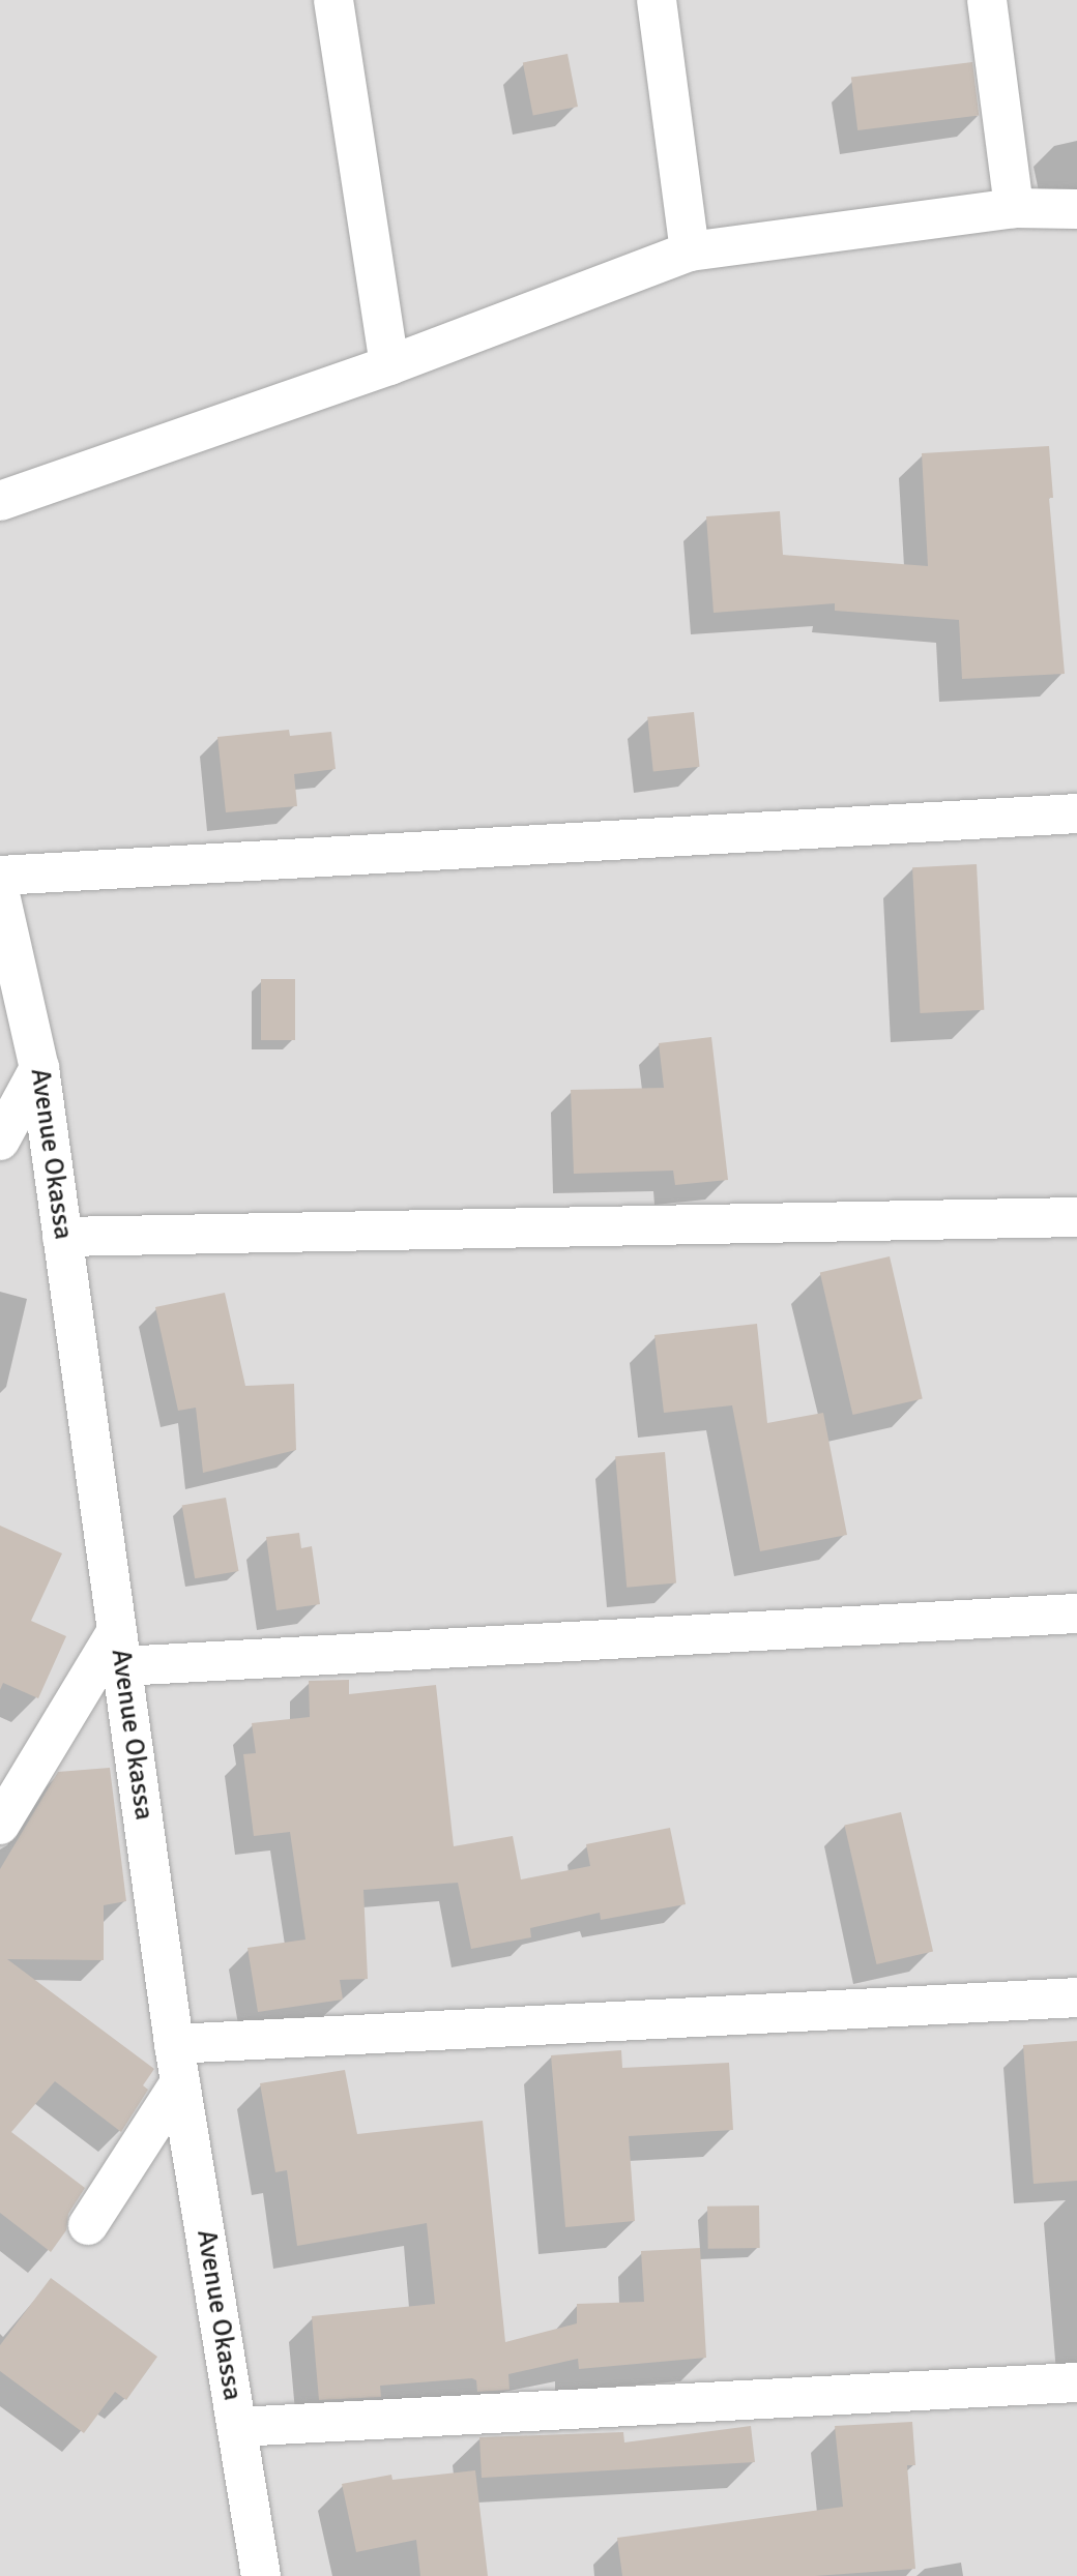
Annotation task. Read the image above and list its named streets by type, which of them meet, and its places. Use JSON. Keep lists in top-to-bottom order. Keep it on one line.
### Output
{"streets":{"street":["Avenue Okassa"]}}
